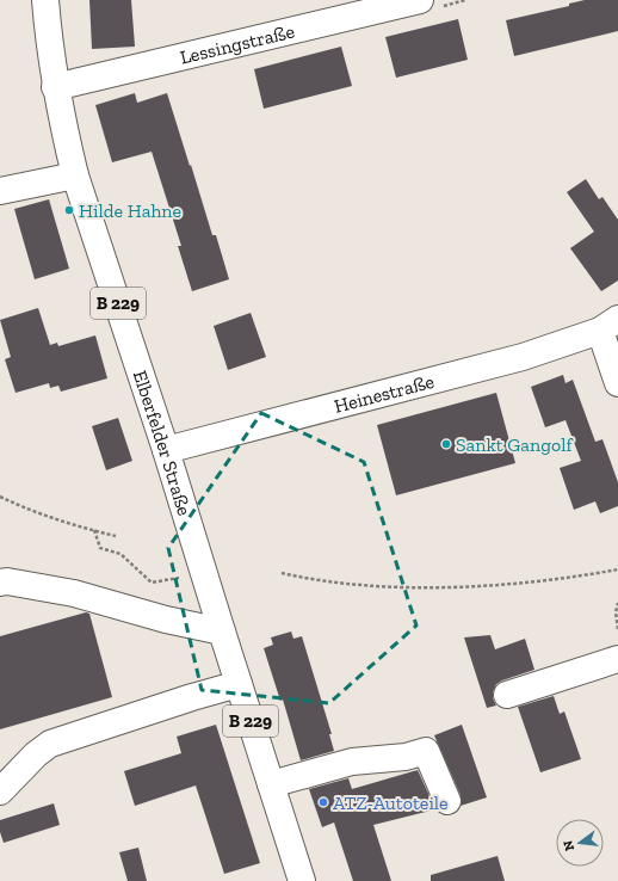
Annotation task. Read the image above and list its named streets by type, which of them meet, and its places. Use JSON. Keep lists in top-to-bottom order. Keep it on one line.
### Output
{"streets":{"main road":["Lessingstraße","B 229","Heinestraße","Elberfelder Straße"]},"crossings":[["Lessingstraße","Elberfelder Straße"],["Heinestraße","Elberfelder Straße"]],"places":["Hilde Hahne","Sankt Gangolf","ATZ-Autoteile"],"north":"left"}
